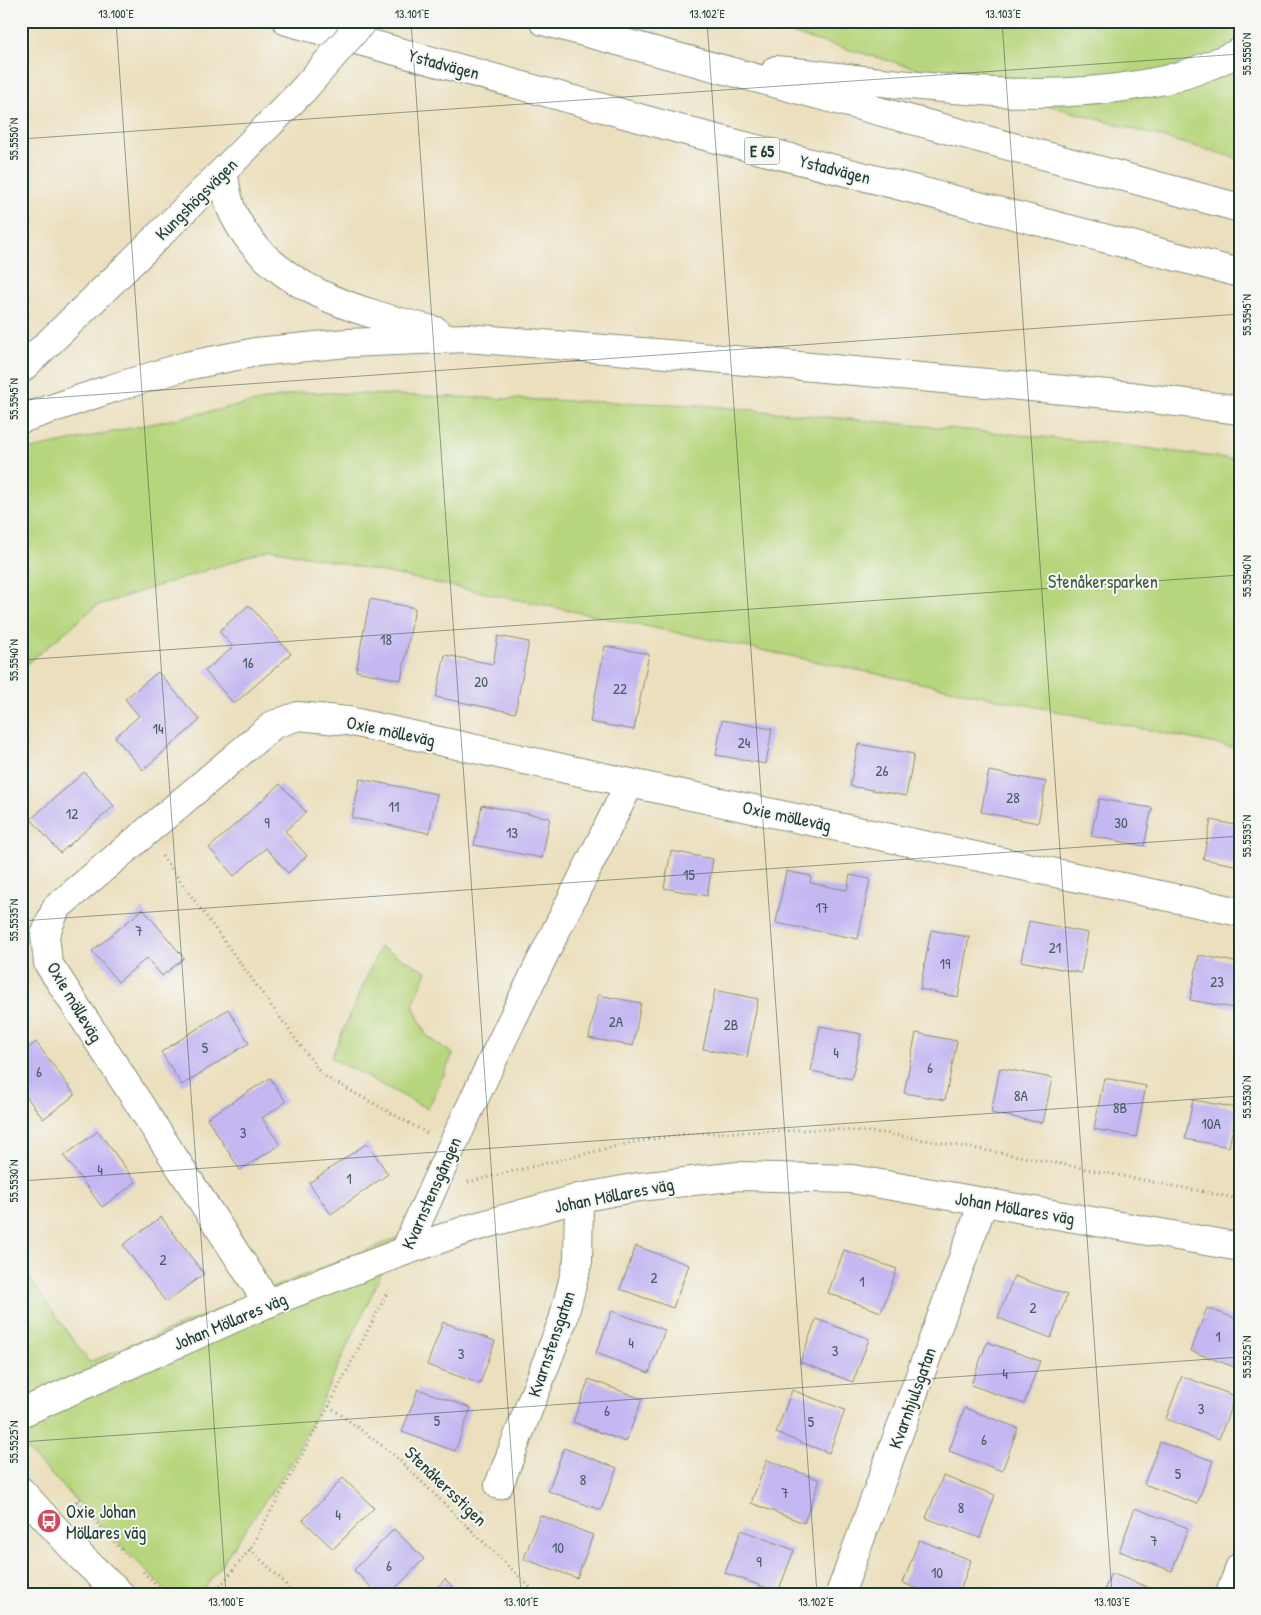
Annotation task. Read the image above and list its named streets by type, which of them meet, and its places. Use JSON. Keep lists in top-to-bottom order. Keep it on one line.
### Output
{"streets":{"main road":["Ystadvägen","E 65","Kungshögsvägen","Oxie mölleväg","Kvarnstensgången","Johan Möllares väg","Kvarnstensgatan","Kvarnhjulsgatan"],"path":["Stenåkersstigen"]},"crossings":[["Oxie mölleväg","Kvarnstensgången"],["Oxie mölleväg","Johan Möllares väg"],["Kvarnstensgången","Johan Möllares väg"],["Kvarnstensgången","Stenåkersstigen"],["Johan Möllares väg","Kvarnstensgatan"],["Johan Möllares väg","Kvarnhjulsgatan"]],"parks":["Stenåkersparken"],"places":{"bus stop":["Oxie Johan Möllares väg"]},"house_numbers":["18","16","20","22","14","24","26","28","11","12","9","30","13","15","17","7","21","19","23","2A","2B","5","4","6","6","8A","8B","10A","3","4","1","2","2","1","2","1","4","3","3","4","3","6","5","5","6","5","8","7","8","4","7","10","9","6","10"],"coordinates":["13.100°E","13.101°E","13.102°E","13.103°E","55.5550°N","55.5545°N","55.5540°N","55.5535°N","55.5530°N","55.5525°N"]}
